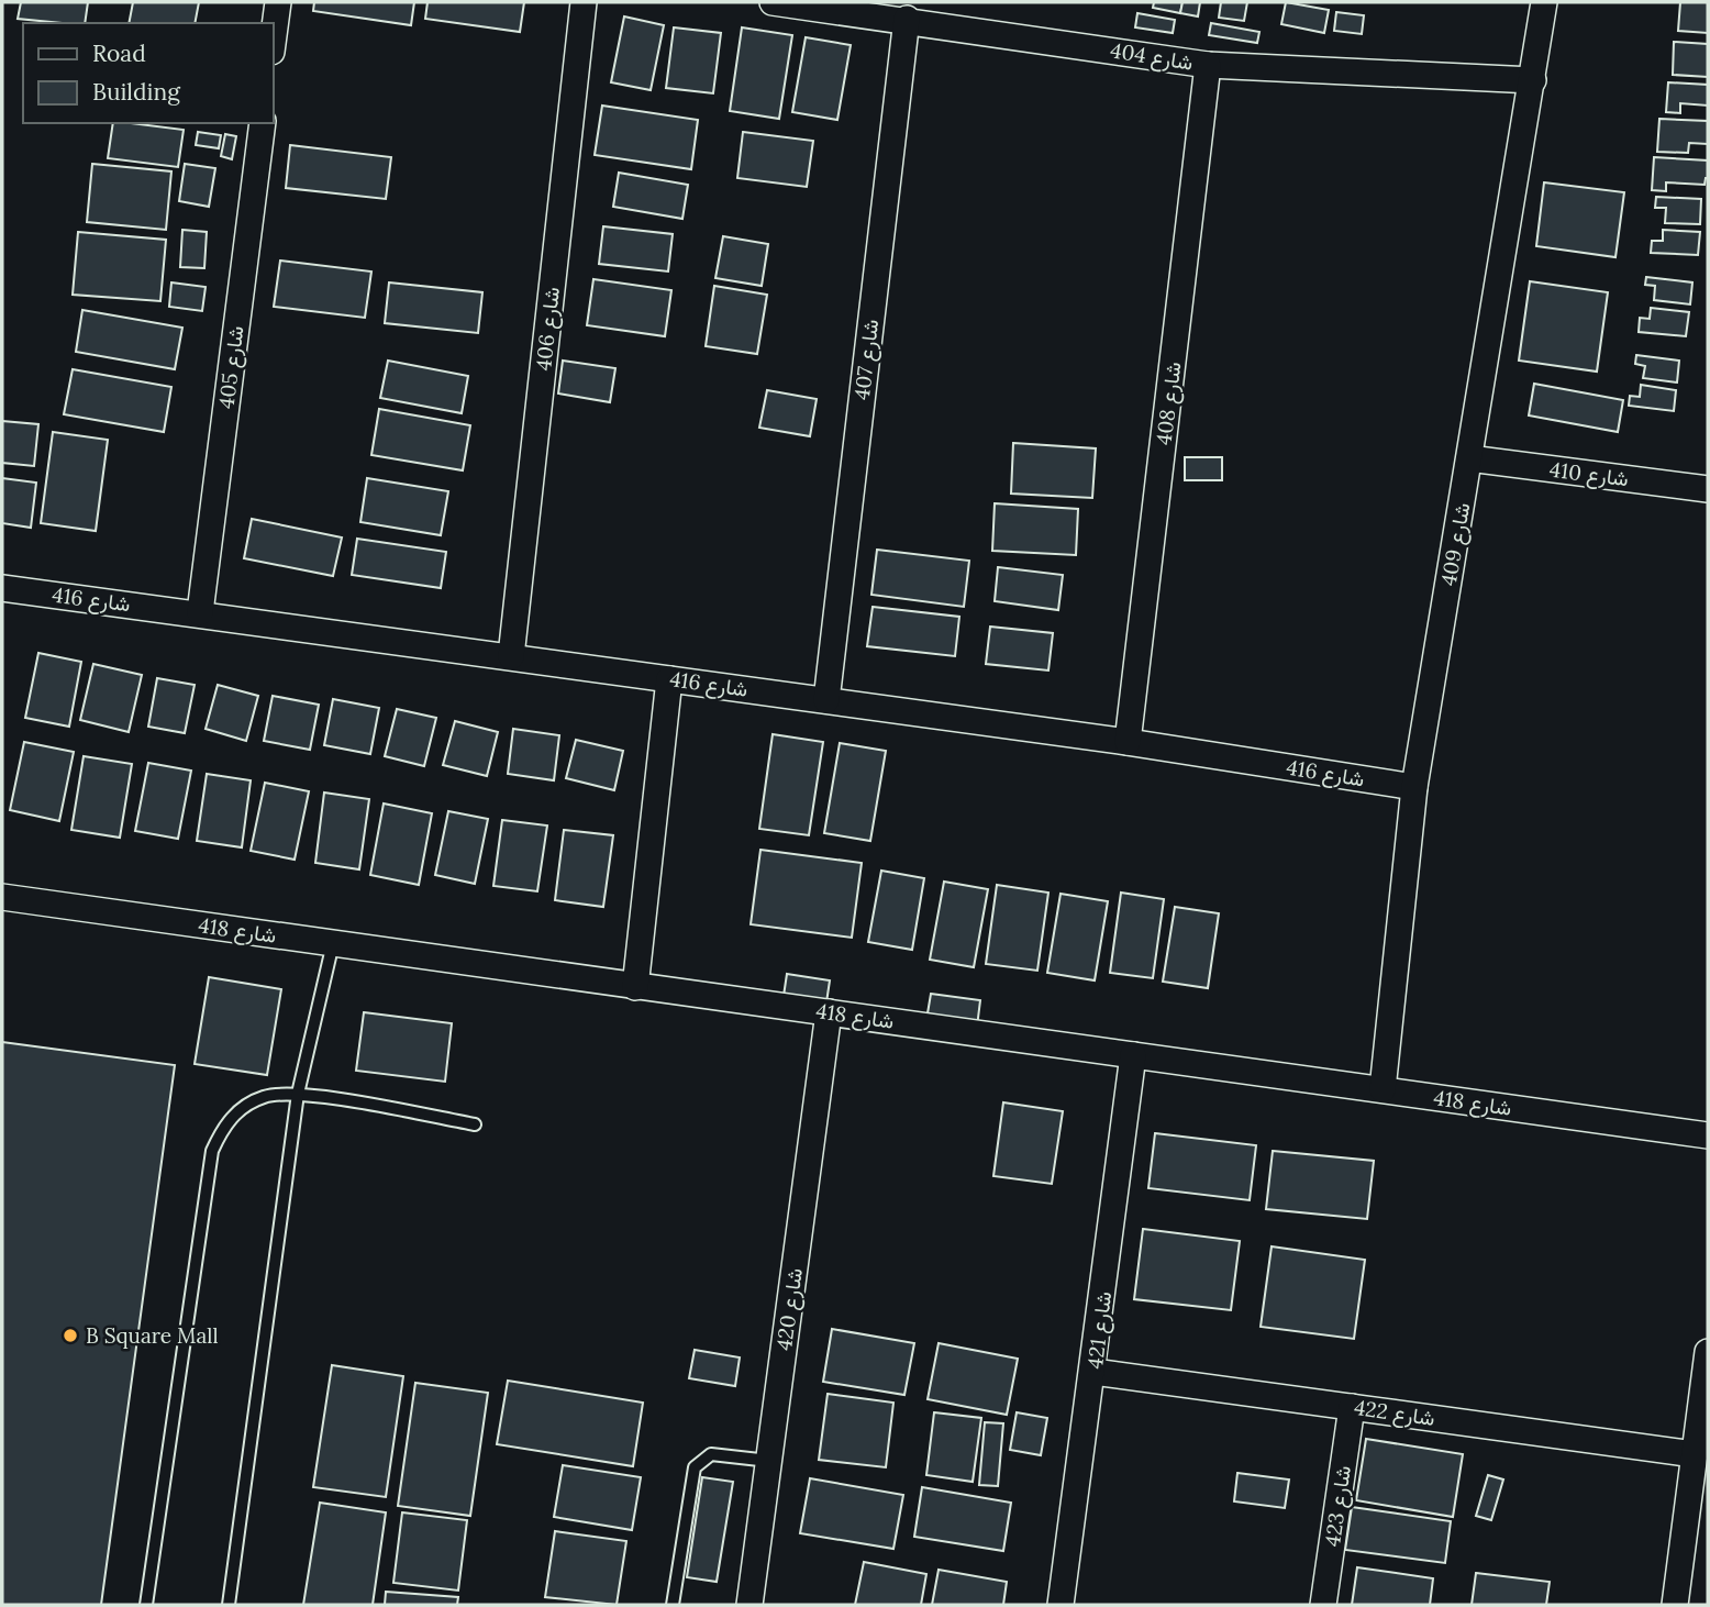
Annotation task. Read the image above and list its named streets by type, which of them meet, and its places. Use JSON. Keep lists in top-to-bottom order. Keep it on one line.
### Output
{"streets":{"street":["شارع 404","شارع 406","شارع 407","شارع 405","شارع 408","شارع 410","شارع 409","شارع 416","شارع 418","شارع 420","شارع 421","شارع 422","شارع 423"]},"crossings":[["شارع 404","شارع 407"],["شارع 404","شارع 408"],["شارع 404","شارع 409"],["شارع 406","شارع 416"],["شارع 407","شارع 416"],["شارع 405","شارع 416"],["شارع 408","شارع 416"],["شارع 410","شارع 409"],["شارع 409","شارع 416"],["شارع 409","شارع 418"],["شارع 418","شارع 420"],["شارع 418","شارع 421"],["شارع 421","شارع 422"],["شارع 422","شارع 423"]],"places":["B Square Mall"],"legend":["Road","Building"]}
